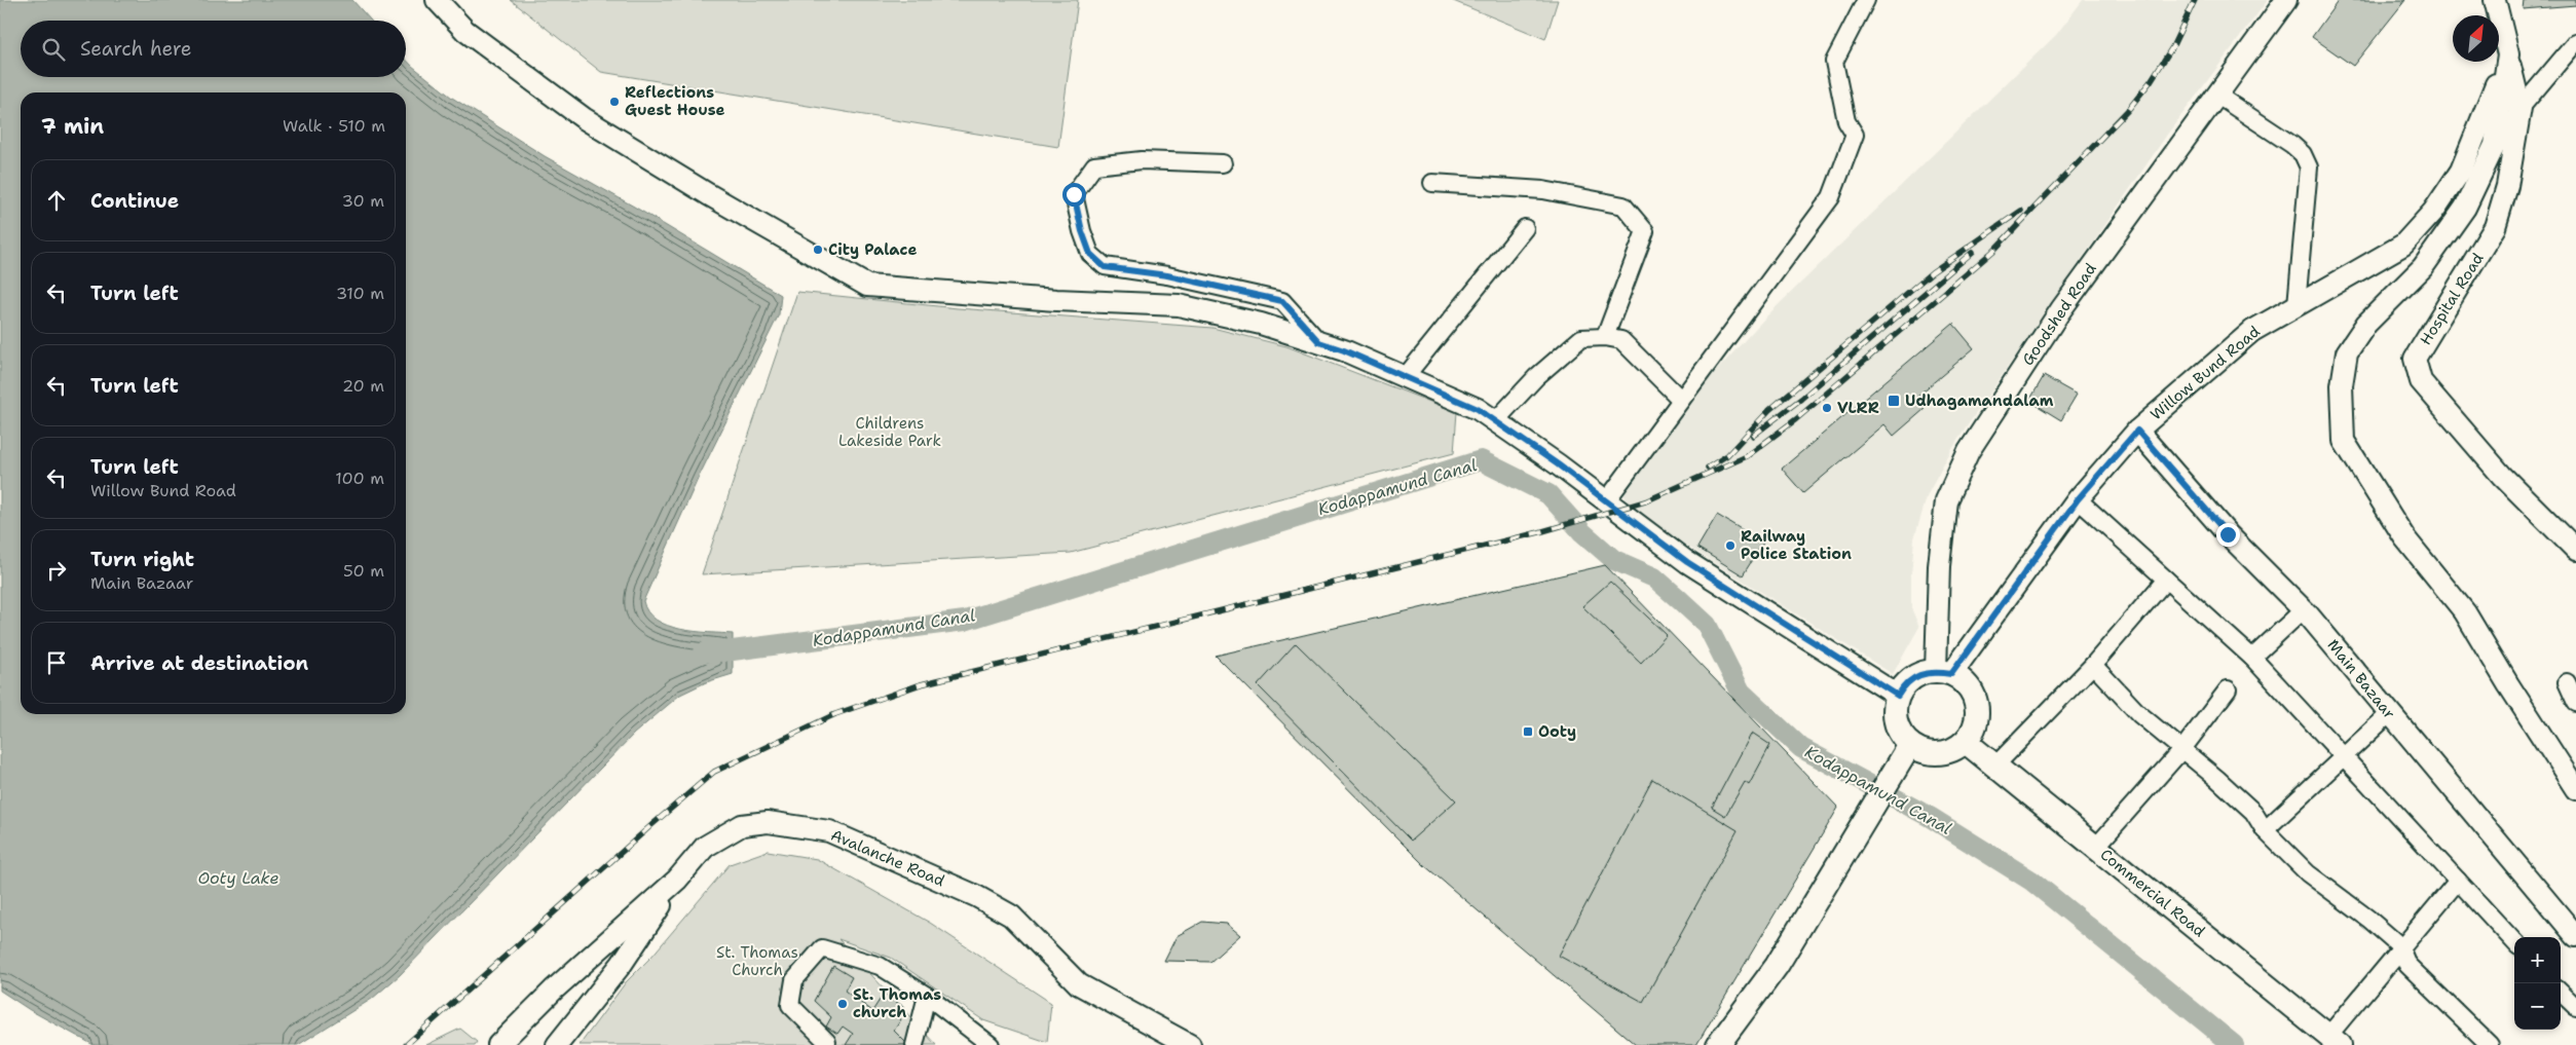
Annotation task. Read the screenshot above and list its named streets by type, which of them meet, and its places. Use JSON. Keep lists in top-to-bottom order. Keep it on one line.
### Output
{"streets":{"main road":["Commercial Road"],"street":["Hospital Road","Goodshed Road","Willow Bund Road","Main Bazaar","Avalanche Road"]},"crossings":[["Hospital Road","Willow Bund Road"],["Goodshed Road","Willow Bund Road"],["Goodshed Road","Commercial Road"],["Willow Bund Road","Main Bazaar"],["Willow Bund Road","Commercial Road"]],"water":["Kodappamund Canal","Ooty Lake"],"parks":["Childrens Lakeside Park","St. Thomas Church"],"places":{"other":["Reflections Guest House","City Palace","VLRR","Railway Police Station","St. Thomas church"],"transit":["Udhagamandalam","Ooty"]},"north":"top right","page":{"search":"Search here","heading":["7 min","Walk · 510 m"],"list":[["Continue","30 m"],["Turn left","310 m"],["Turn left","20 m"],["Turn left","Willow Bund Road","100 m"],["Turn right","Main Bazaar","50 m"],"Arrive at destination"],"map_buttons":["+","−"]}}
